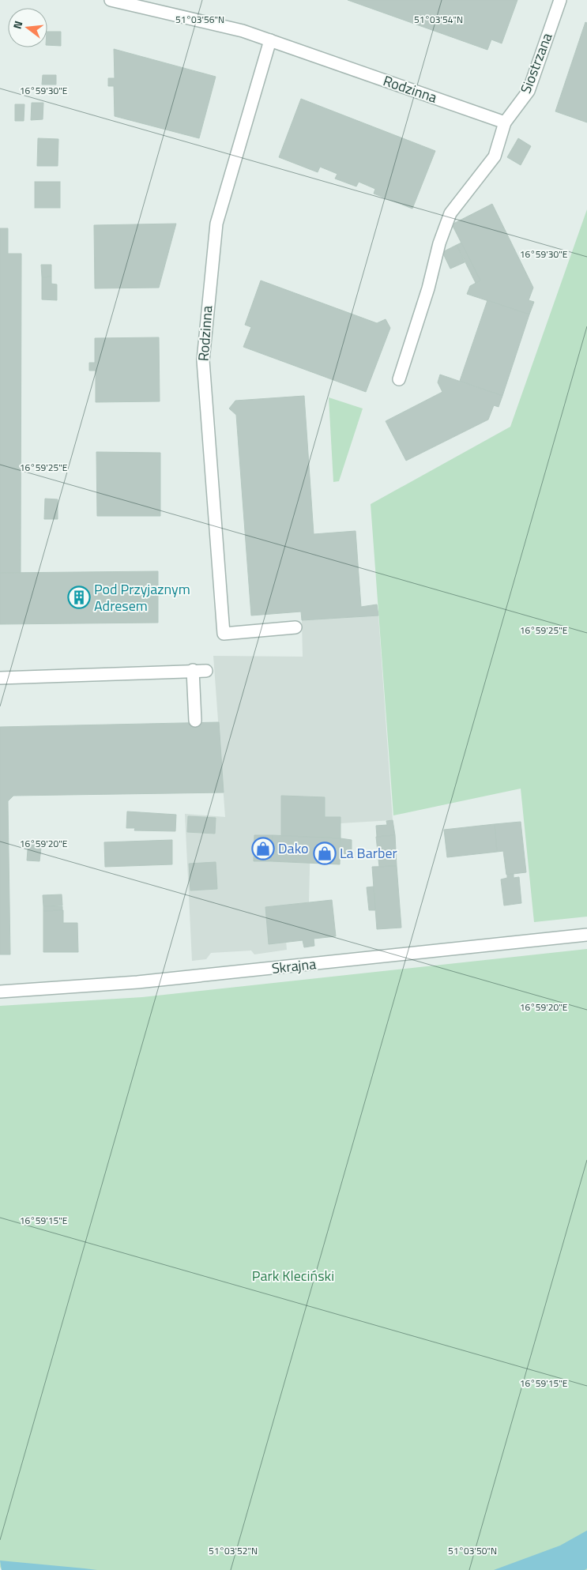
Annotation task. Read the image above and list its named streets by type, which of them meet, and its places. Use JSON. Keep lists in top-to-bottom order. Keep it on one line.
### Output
{"streets":{"street":["Siostrzana","Rodzinna","Skrajna"]},"crossings":[["Siostrzana","Rodzinna"]],"parks":["Park Kleciński"],"places":{"building":["Pod Przyjaznym Adresem"],"shop":["Dako","La Barber"]},"north":"left","coordinates":["51°03'56\"N","51°03'54\"N","16°59'30\"E","16°59'25\"E","16°59'20\"E","16°59'15\"E","51°03'52\"N","51°03'50\"N"]}
